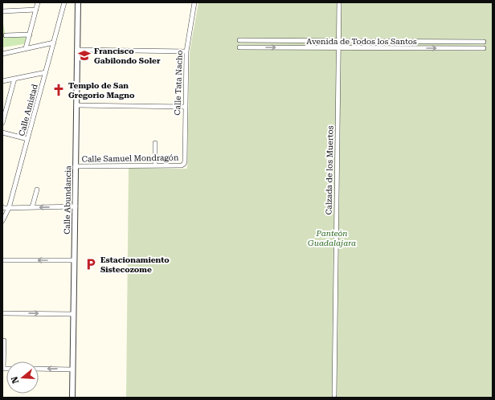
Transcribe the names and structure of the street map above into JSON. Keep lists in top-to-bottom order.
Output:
{
  "streets": {
    "street": [
      "Avenida de Todos los Santos",
      "Calle Tata Nacho",
      "Calle Amistad",
      "Calle Samuel Mondragón",
      "Calzada de los Muertos",
      "Calle Abundancia"
    ]
  },
  "crossings": [
    ["Avenida de Todos los Santos", "Calzada de los Muertos"],
    ["Calle Tata Nacho", "Calle Samuel Mondragón"],
    ["Calle Samuel Mondragón", "Calle Abundancia"]
  ],
  "parks": ["Panteón Guadalajara"],
  "places": {
    "school or university": ["Francisco Gabilondo Soler"],
    "church": ["Templo de San Gregorio Magno"],
    "parking": ["Estacionamiento Sistecozome"]
  },
  "north": "left"
}
